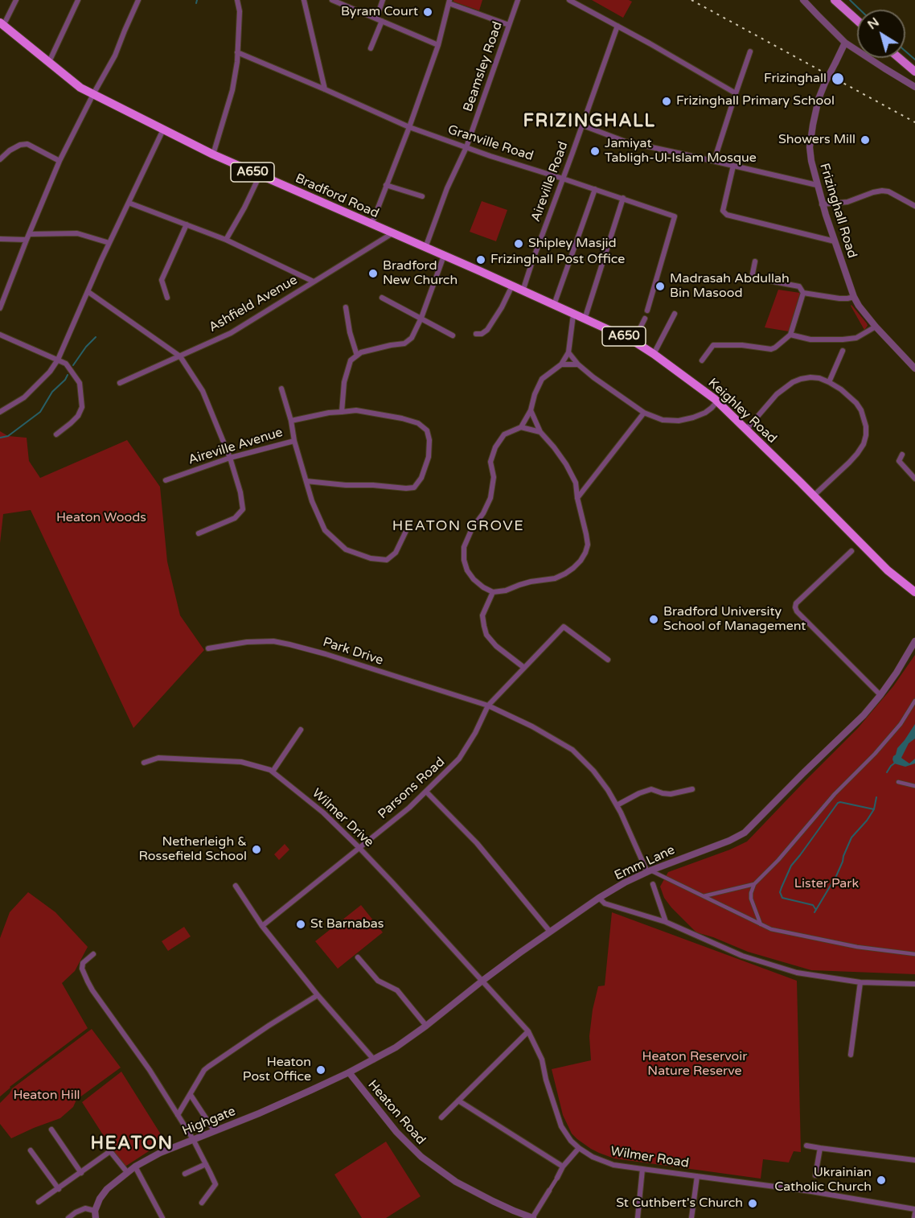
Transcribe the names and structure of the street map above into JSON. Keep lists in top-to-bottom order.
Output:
{
  "streets": {
    "highway": ["A650", "Bradford Road", "Keighley Road"],
    "street": [
      "Beamsley Road",
      "Granville Road",
      "Aireville Road",
      "Frizinghall Road",
      "Ashfield Avenue",
      "Aireville Avenue",
      "Park Drive",
      "Parsons Road",
      "Wilmer Drive",
      "Emm Lane",
      "Heaton Road",
      "Highgate",
      "Wilmer Road"
    ]
  },
  "crossings": [
    ["Beamsley Road", "Granville Road"],
    ["Beamsley Road", "Bradford Road"],
    ["Granville Road", "Aireville Road"],
    ["Aireville Road", "Bradford Road"],
    ["Aireville Road", "Keighley Road"],
    ["Bradford Road", "Ashfield Avenue"],
    ["Bradford Road", "Keighley Road"],
    ["Park Drive", "Parsons Road"],
    ["Park Drive", "Emm Lane"],
    ["Parsons Road", "Wilmer Drive"],
    ["Wilmer Drive", "Emm Lane"],
    ["Wilmer Drive", "Wilmer Road"],
    ["Emm Lane", "Heaton Road"],
    ["Emm Lane", "Highgate"],
    ["Emm Lane", "Wilmer Road"],
    ["Heaton Road", "Highgate"]
  ],
  "districts": ["FRIZINGHALL", "HEATON GROVE", "HEATON"],
  "parks": [
    "Heaton Woods",
    "Lister Park",
    "Heaton Reservoir Nature Reserve",
    "Heaton Hill"
  ],
  "places": [
    "Byram Court",
    "Frizinghall",
    "Frizinghall Primary School",
    "Showers Mill",
    "Jamiyat Tabligh-Ul-Islam Mosque",
    "Shipley Masjid",
    "Frizinghall Post Office",
    "Bradford New Church",
    "Madrasah Abdullah Bin Masood",
    "Bradford University School of Management",
    "Netherleigh & Rossefield School",
    "St Barnabas",
    "Heaton Post Office",
    "Ukrainian Catholic Church",
    "St Cuthbert's Church"
  ],
  "north": "top left"
}
